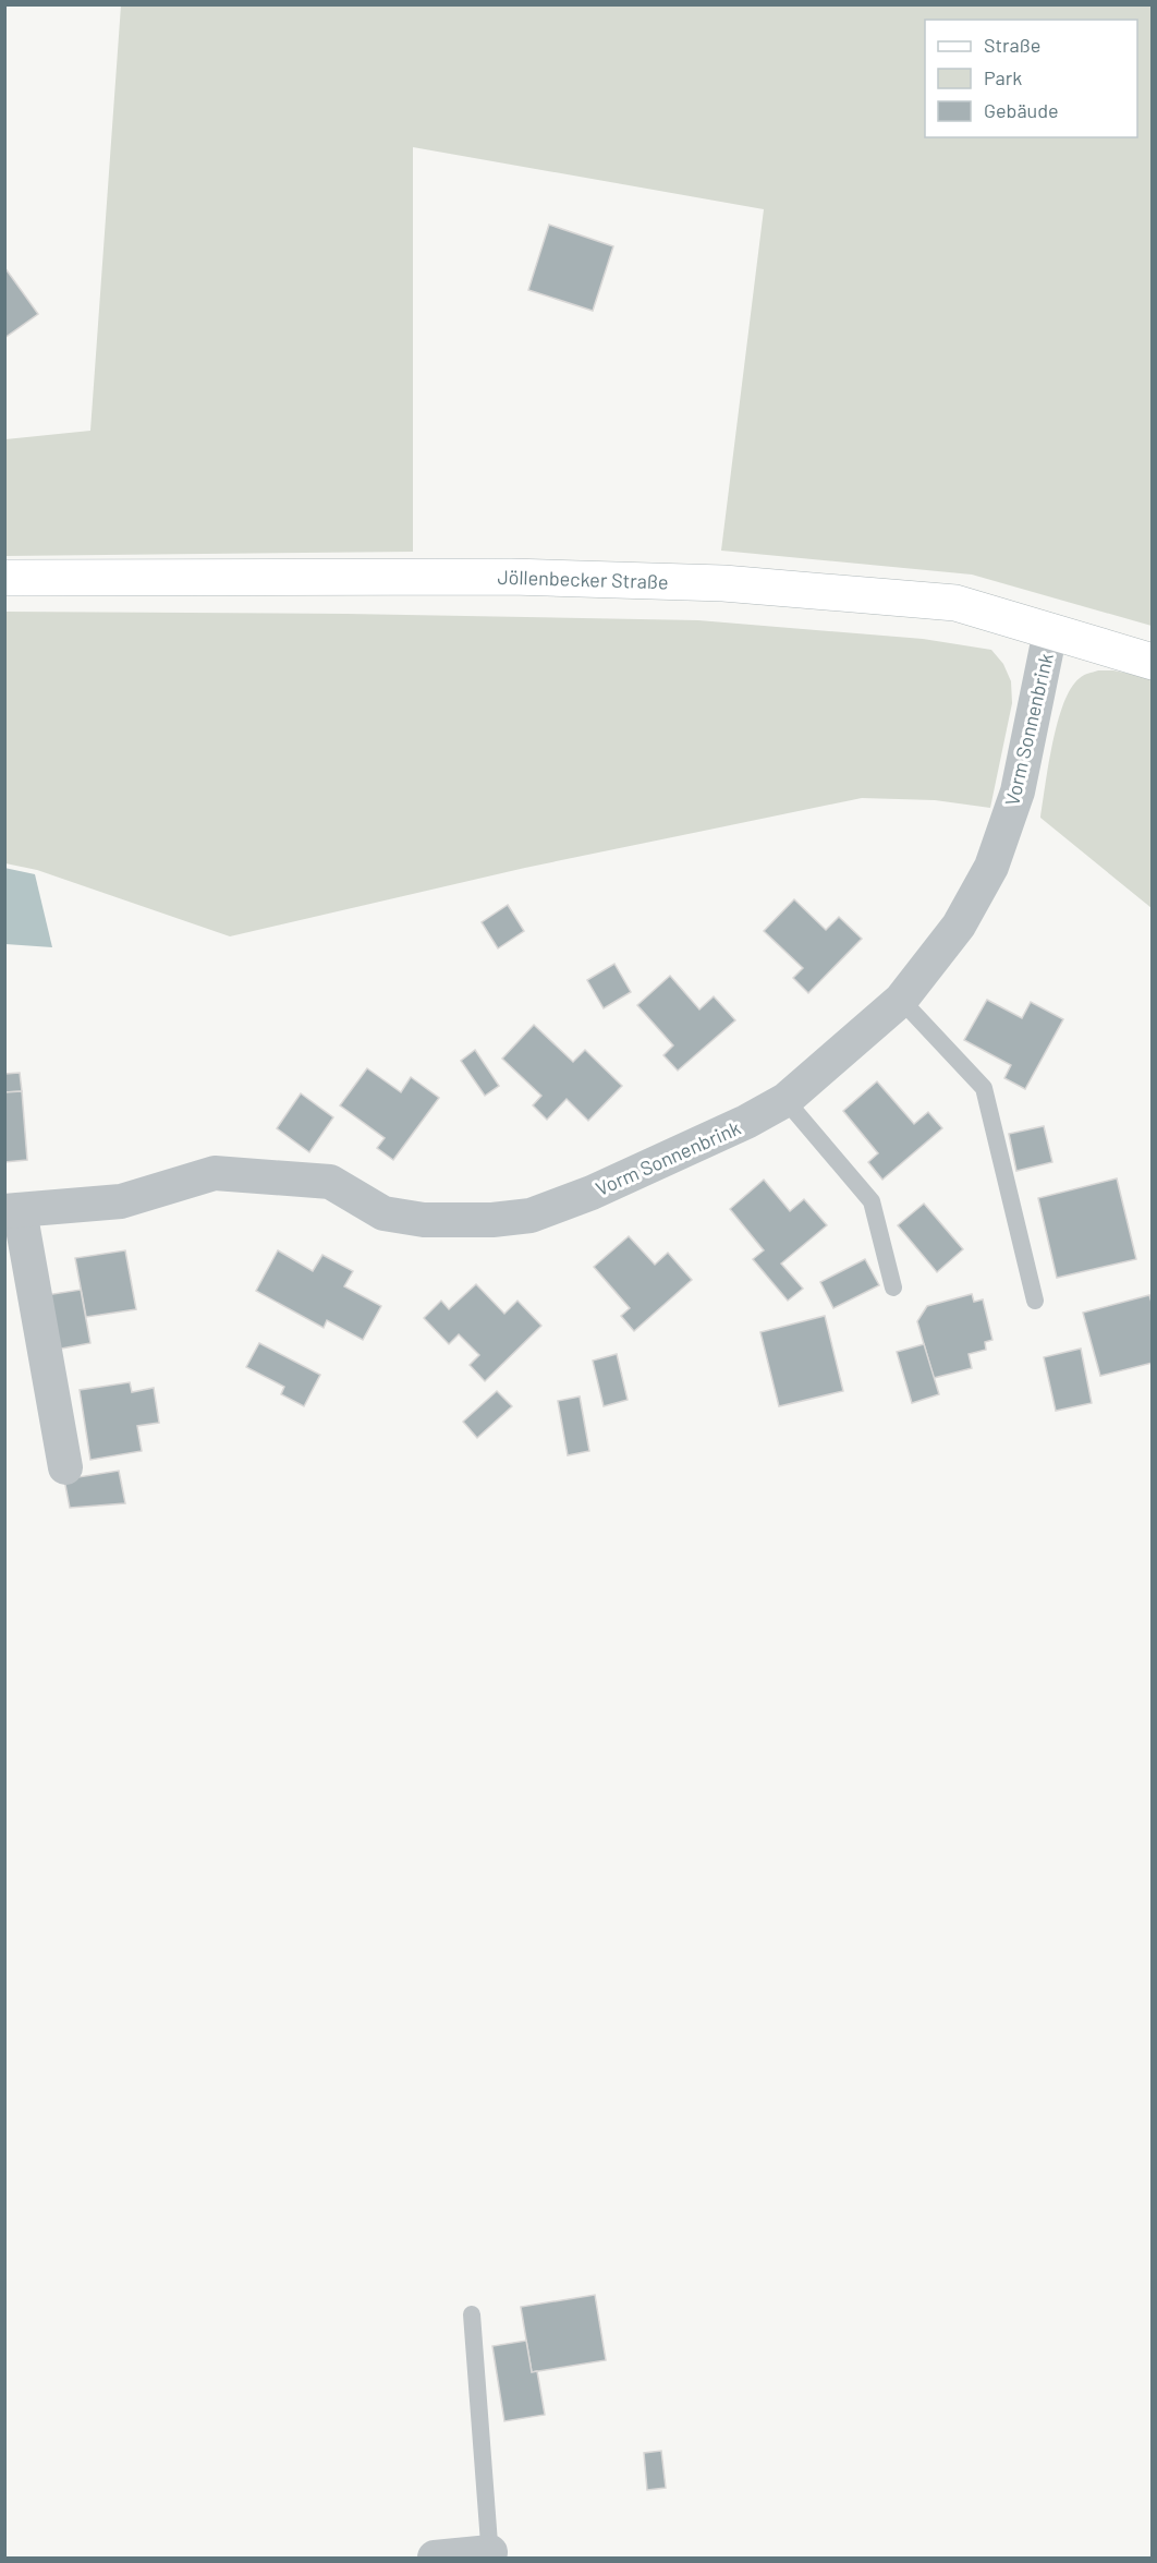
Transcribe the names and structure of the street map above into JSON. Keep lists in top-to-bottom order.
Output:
{
  "streets": {
    "main road": ["Jöllenbecker Straße"],
    "street": ["Vorm Sonnenbrink"]
  },
  "crossings": [
    ["Jöllenbecker Straße", "Vorm Sonnenbrink"]
  ],
  "legend": ["Straße", "Park", "Gebäude"]
}
